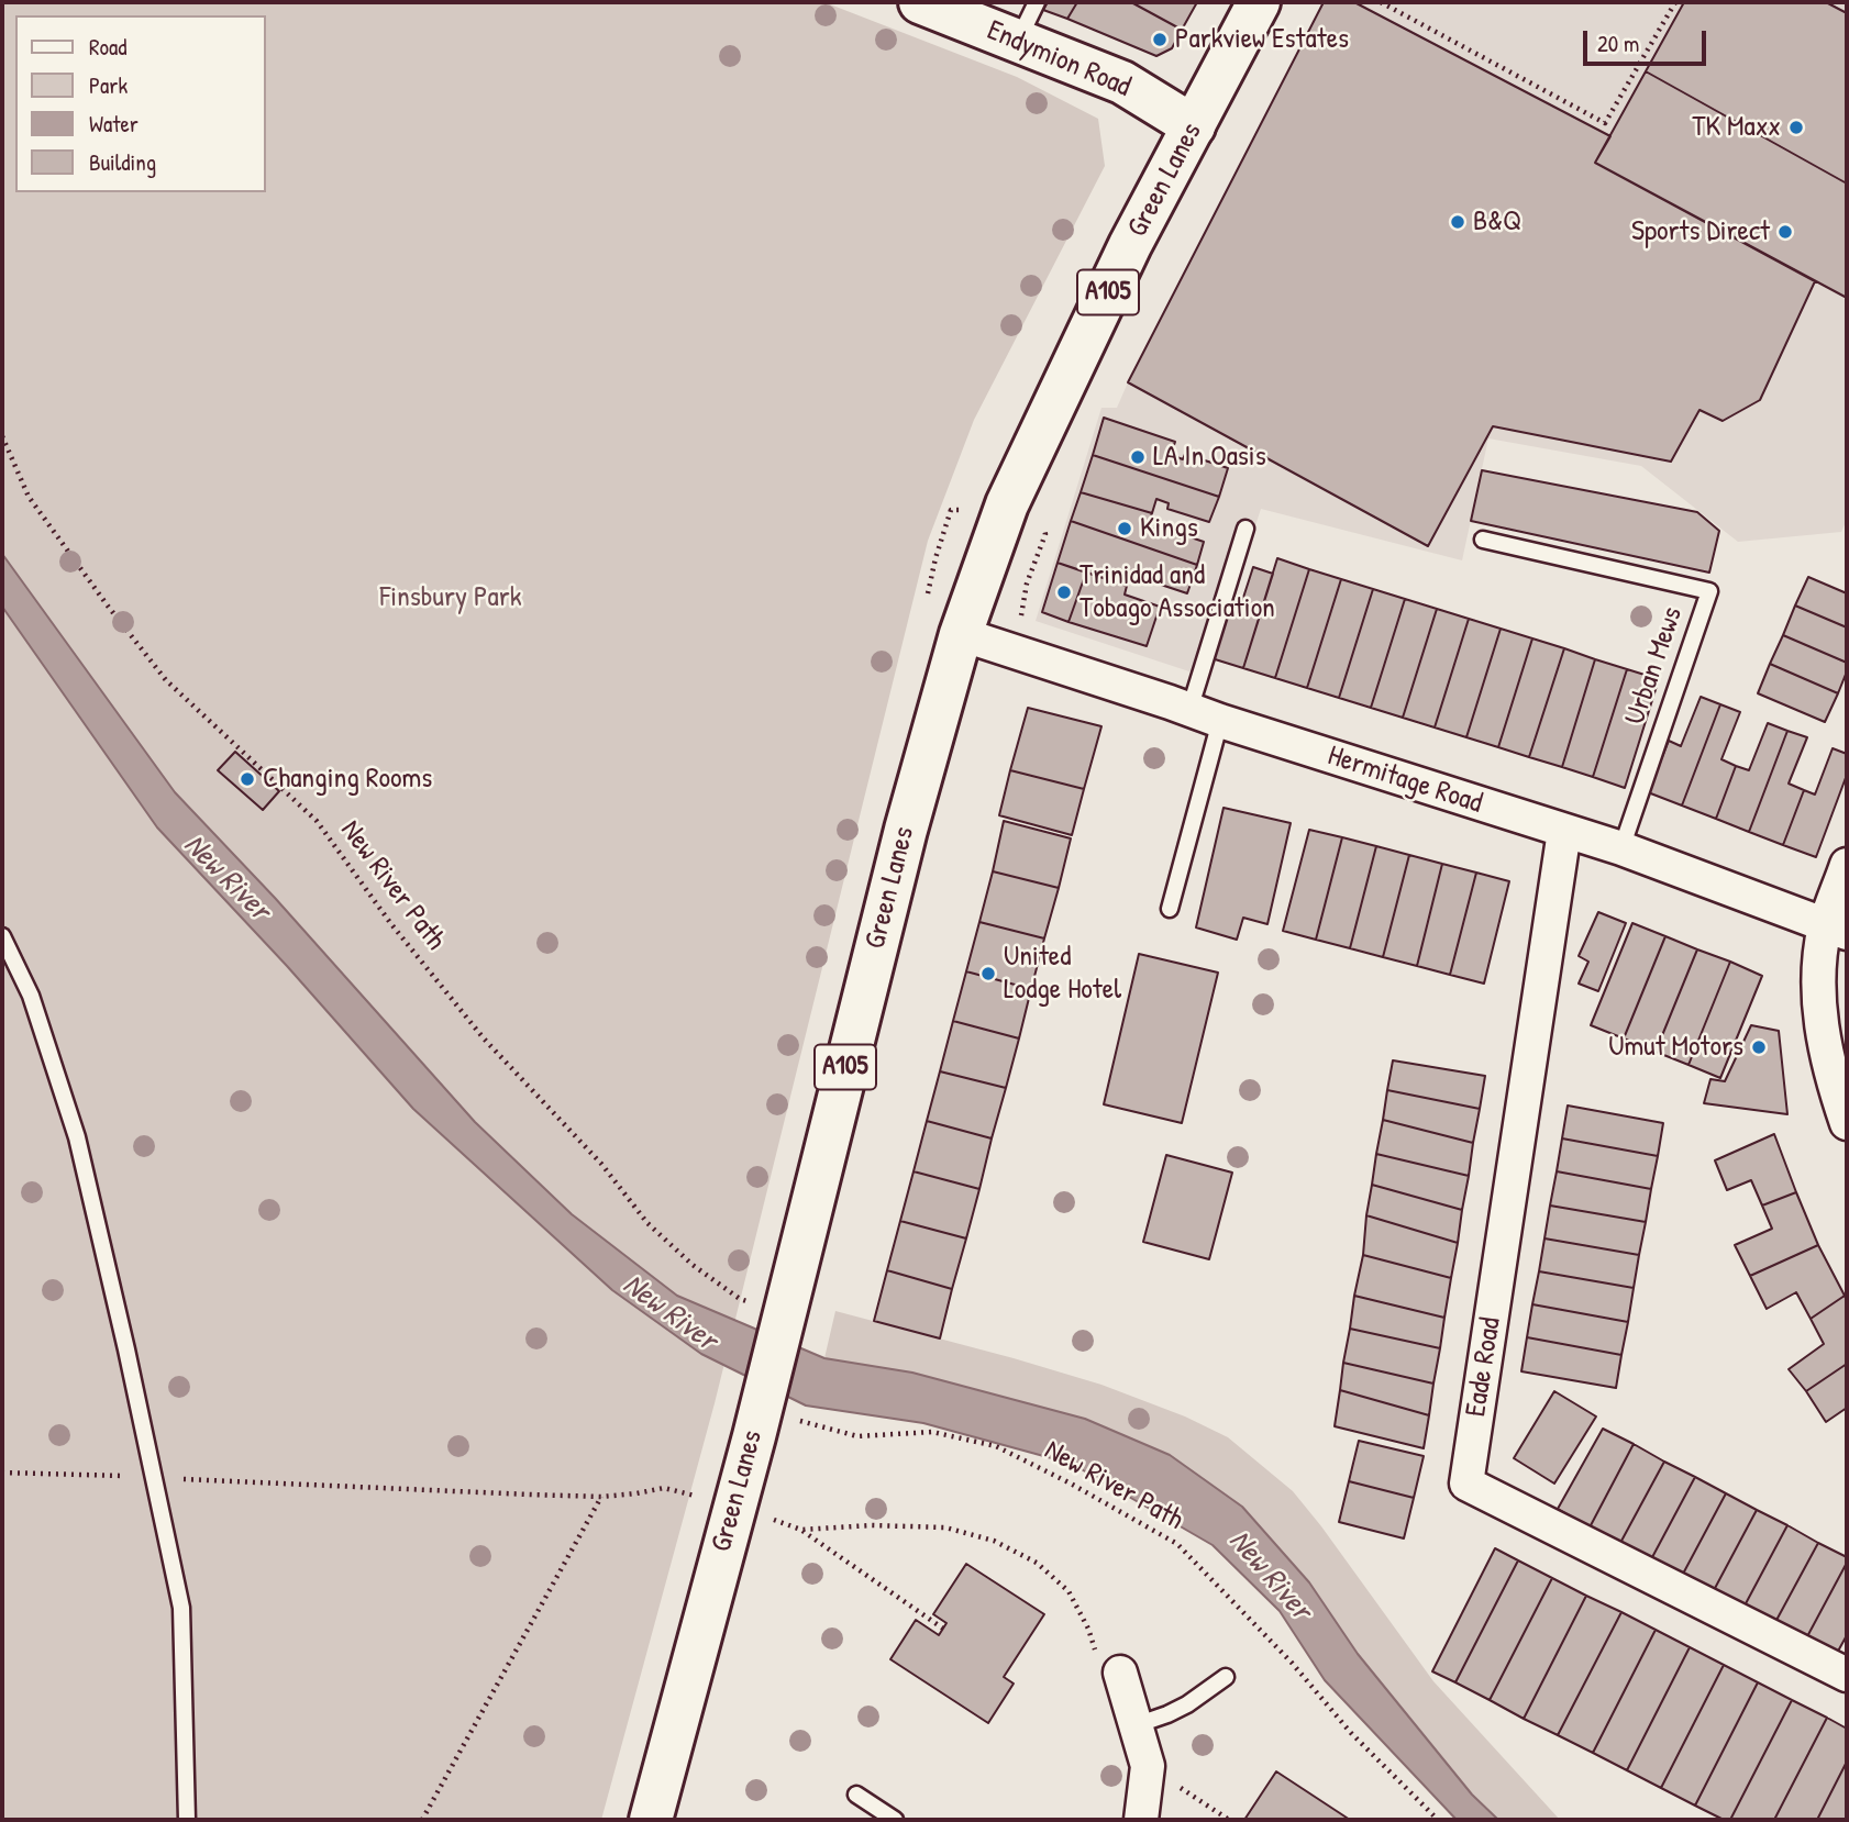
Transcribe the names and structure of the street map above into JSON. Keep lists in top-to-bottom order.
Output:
{
  "streets": {
    "main road": ["Endymion Road", "Green Lanes", "A105"],
    "street": ["Hermitage Road", "Eade Road"],
    "lane": ["Urban Mews"],
    "path": ["New River Path"]
  },
  "crossings": [
    ["Endymion Road", "Green Lanes"],
    ["Green Lanes", "Hermitage Road"],
    ["Urban Mews", "Hermitage Road"],
    ["Hermitage Road", "Eade Road"]
  ],
  "water": ["New River"],
  "parks": ["Finsbury Park"],
  "places": [
    "Parkview Estates",
    "TK Maxx",
    "B&Q",
    "Sports Direct",
    "LA In Oasis",
    "Kings",
    "Trinidad and Tobago Association",
    "Changing Rooms",
    "United Lodge Hotel",
    "Umut Motors"
  ],
  "legend": [
    "Road",
    "Park",
    "Water",
    "Building"
  ],
  "scale_bar": "20 m"
}
